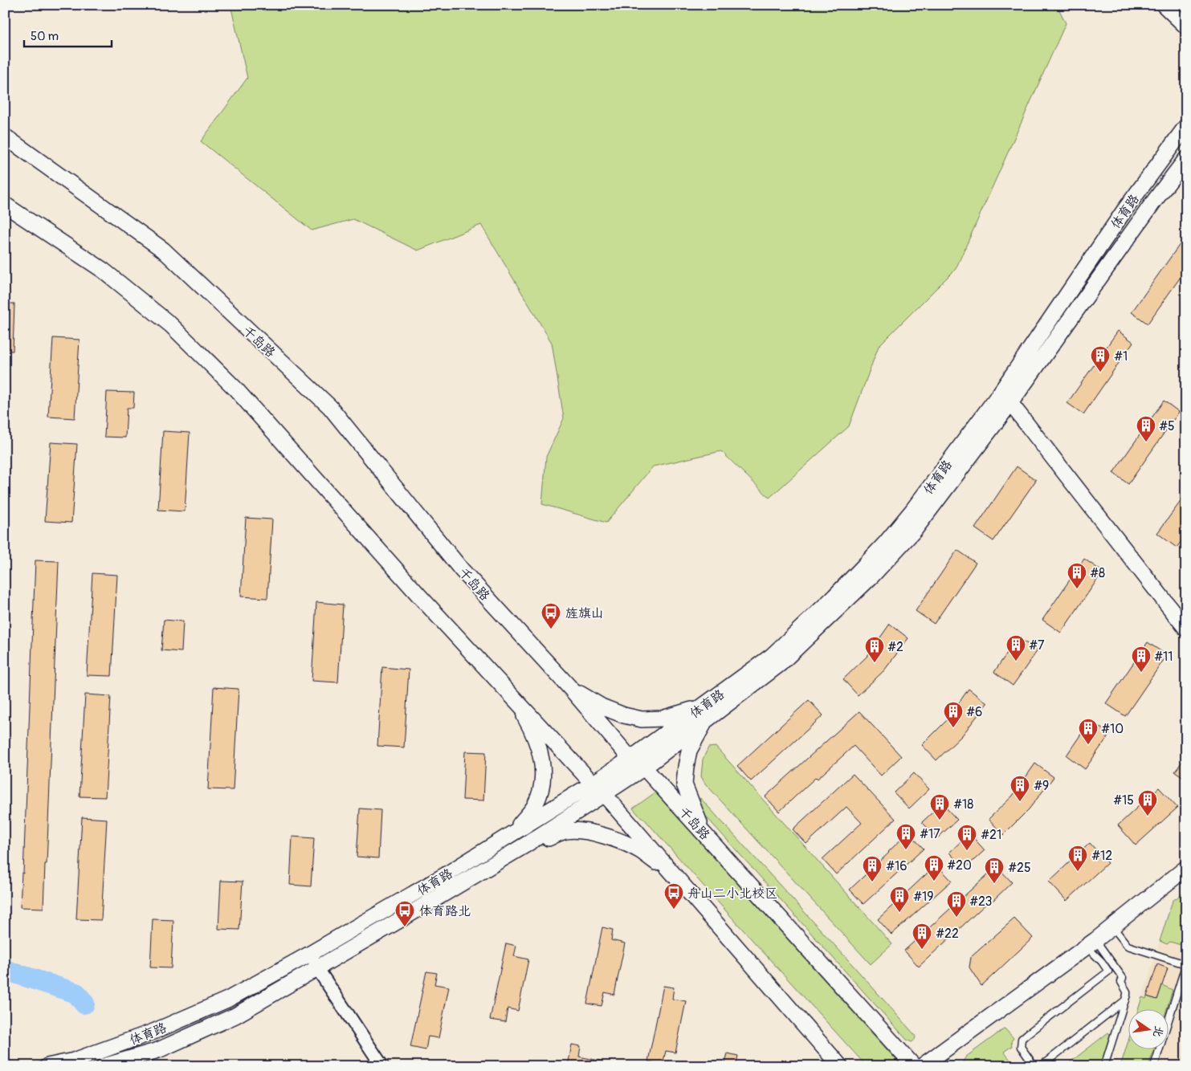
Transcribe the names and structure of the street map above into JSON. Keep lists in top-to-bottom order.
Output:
{
  "streets": {
    "street": ["体育路", "千岛路"]
  },
  "crossings": [
    ["体育路", "千岛路"]
  ],
  "places": {
    "building": [
      "#1",
      "#5",
      "#8",
      "#7",
      "#2",
      "#11",
      "#6",
      "#10",
      "#9",
      "#15",
      "#18",
      "#17",
      "#21",
      "#12",
      "#20",
      "#16",
      "#25",
      "#19",
      "#23",
      "#22"
    ],
    "bus stop": ["旌旗山", "舟山二小北校区", "体育路北"]
  },
  "scale_bar": "50 m",
  "north": "right"
}
